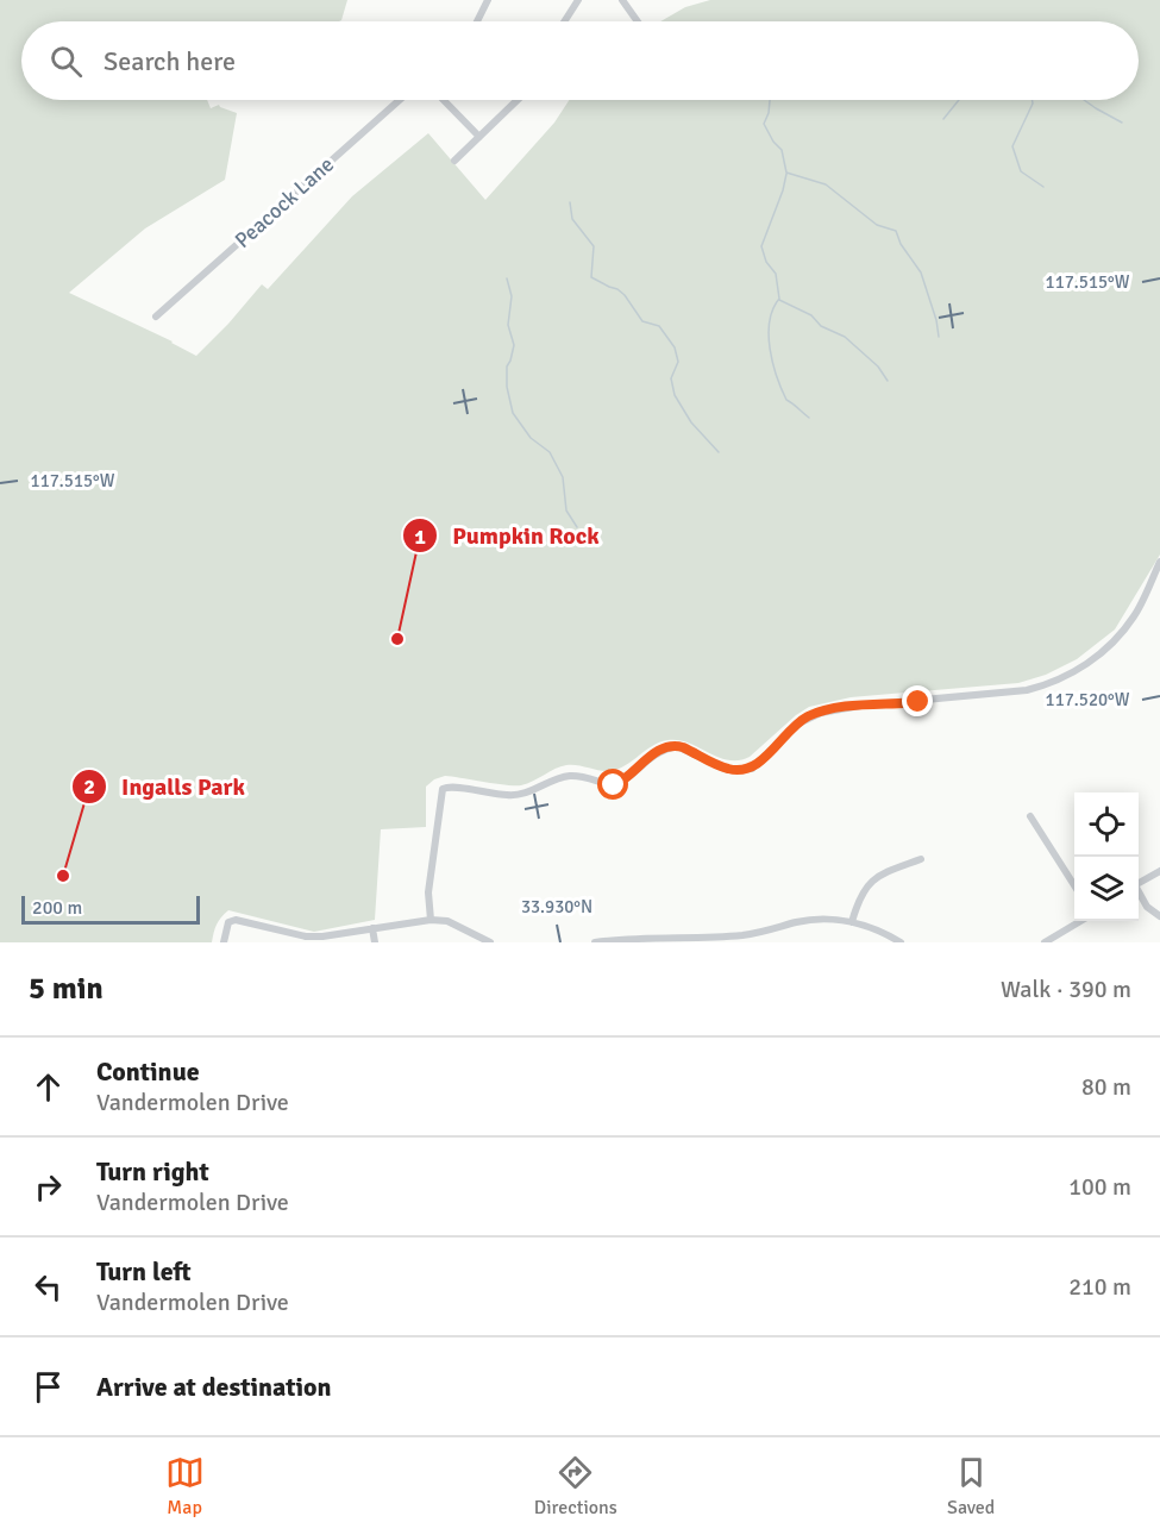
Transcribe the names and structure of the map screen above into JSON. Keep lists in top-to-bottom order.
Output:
{
  "streets": {
    "street": ["Peacock Lane"]
  },
  "places": ["Pumpkin Rock", "Ingalls Park"],
  "scale_bar": "200 m",
  "page": {
    "search": "Search here",
    "scale": "200 m",
    "heading": ["5 min", "Walk · 390 m"],
    "list": [
      ["Continue", "Vandermolen Drive", "80 m"],
      ["Turn right", "Vandermolen Drive", "100 m"],
      ["Turn left", "Vandermolen Drive", "210 m"],
      "Arrive at destination"
    ],
    "nav": ["Map", "Directions", "Saved"]
  },
  "coordinates": ["117.515°W", "117.520°W", "33.930°N"]
}
